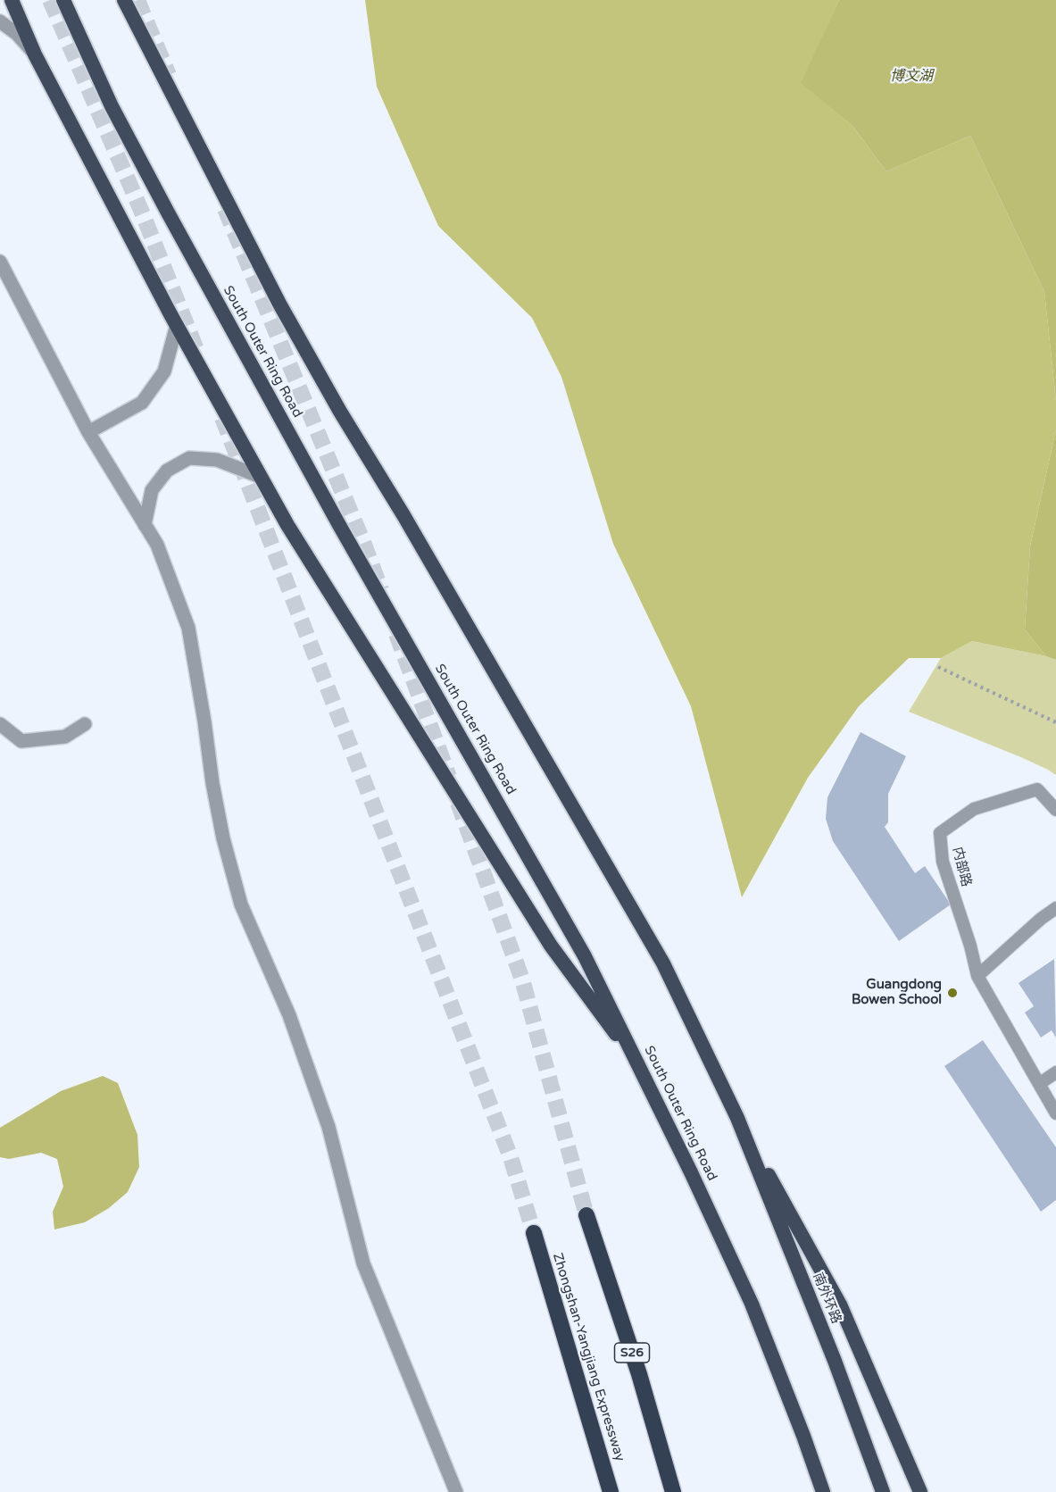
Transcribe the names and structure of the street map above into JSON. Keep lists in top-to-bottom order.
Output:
{
  "streets": {
    "highway": [
      "South Outer Ring Road",
      "南外环路",
      "S26",
      "Zhongshan-Yangjiang Expressway"
    ],
    "lane": ["内部路"]
  },
  "water": ["博文湖"],
  "places": ["Guangdong Bowen School"]
}
